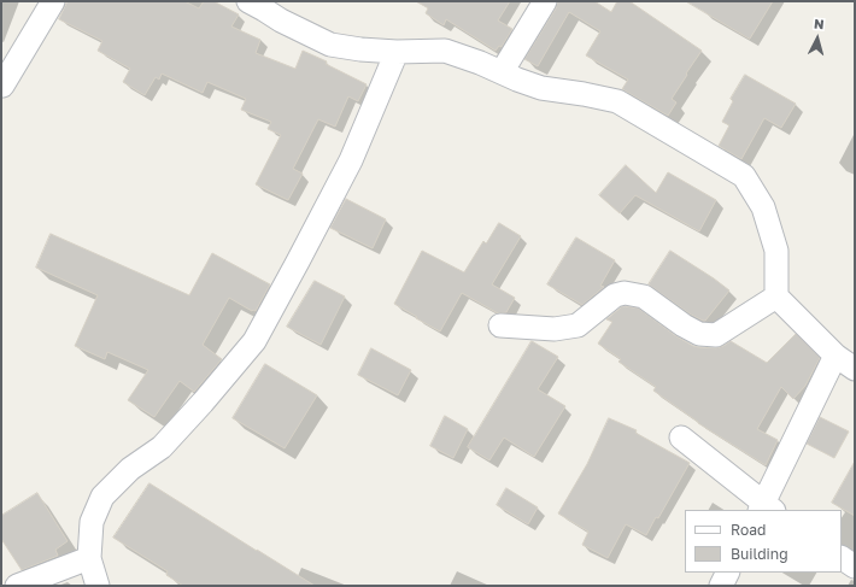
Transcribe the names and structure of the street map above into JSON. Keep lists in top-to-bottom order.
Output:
{
  "legend": ["Road", "Building"],
  "north": "top"
}
